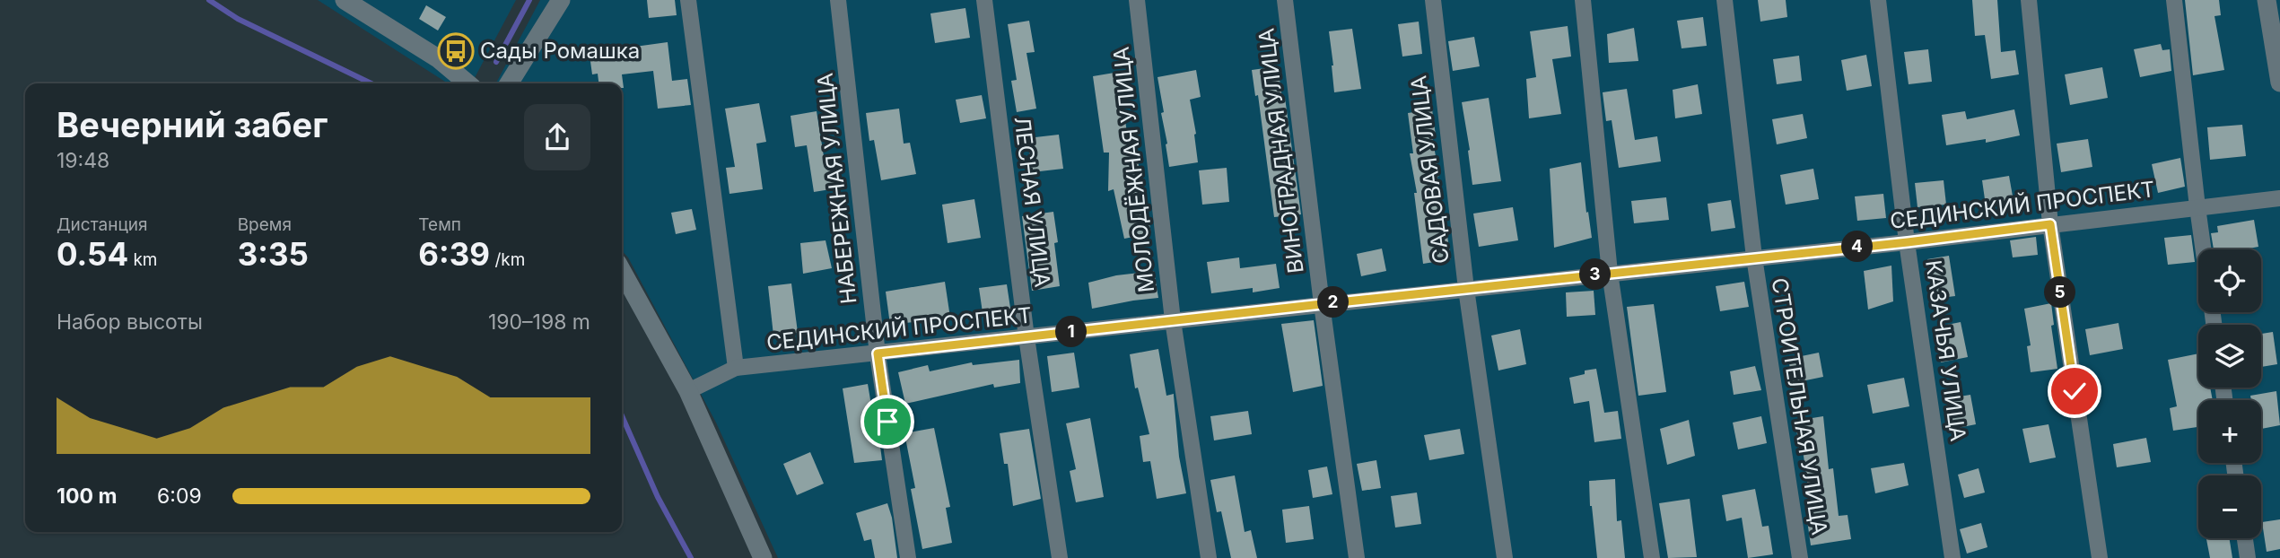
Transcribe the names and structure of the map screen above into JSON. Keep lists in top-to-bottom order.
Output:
{
  "streets": {
    "street": [
      "ВИНОГРАДНАЯ УЛИЦА",
      "МОЛОДЁЖНАЯ УЛИЦА",
      "САДОВАЯ УЛИЦА",
      "НАБЕРЕЖНАЯ УЛИЦА",
      "ЛЕСНАЯ УЛИЦА",
      "СЕДИНСКИЙ ПРОСПЕКТ",
      "КАЗАЧЬЯ УЛИЦА",
      "СТРОИТЕЛЬНАЯ УЛИЦА"
    ]
  },
  "crossings": [
    ["ВИНОГРАДНАЯ УЛИЦА", "СЕДИНСКИЙ ПРОСПЕКТ"],
    ["МОЛОДЁЖНАЯ УЛИЦА", "СЕДИНСКИЙ ПРОСПЕКТ"],
    ["САДОВАЯ УЛИЦА", "СЕДИНСКИЙ ПРОСПЕКТ"],
    ["НАБЕРЕЖНАЯ УЛИЦА", "СЕДИНСКИЙ ПРОСПЕКТ"],
    ["ЛЕСНАЯ УЛИЦА", "СЕДИНСКИЙ ПРОСПЕКТ"],
    ["СЕДИНСКИЙ ПРОСПЕКТ", "КАЗАЧЬЯ УЛИЦА"],
    ["СЕДИНСКИЙ ПРОСПЕКТ", "СТРОИТЕЛЬНАЯ УЛИЦА"]
  ],
  "places": {
    "bus stop": ["Сады Ромашка"]
  },
  "page": {
    "heading": ["Вечерний забег", "19:48"],
    "stats": [
      ["Дистанция", "0.54 km"],
      ["Время", "3:35"],
      ["Темп", "6:39 /km"]
    ],
    "pins": [
      "4",
      "3",
      "5",
      "2",
      "1"
    ],
    "map_buttons": ["+", "−"],
    "chart": ["Набор высоты", "190–198 m"],
    "list": [
      {
        "name": "100 m",
        "note": "6:09"
      }
    ]
  }
}
